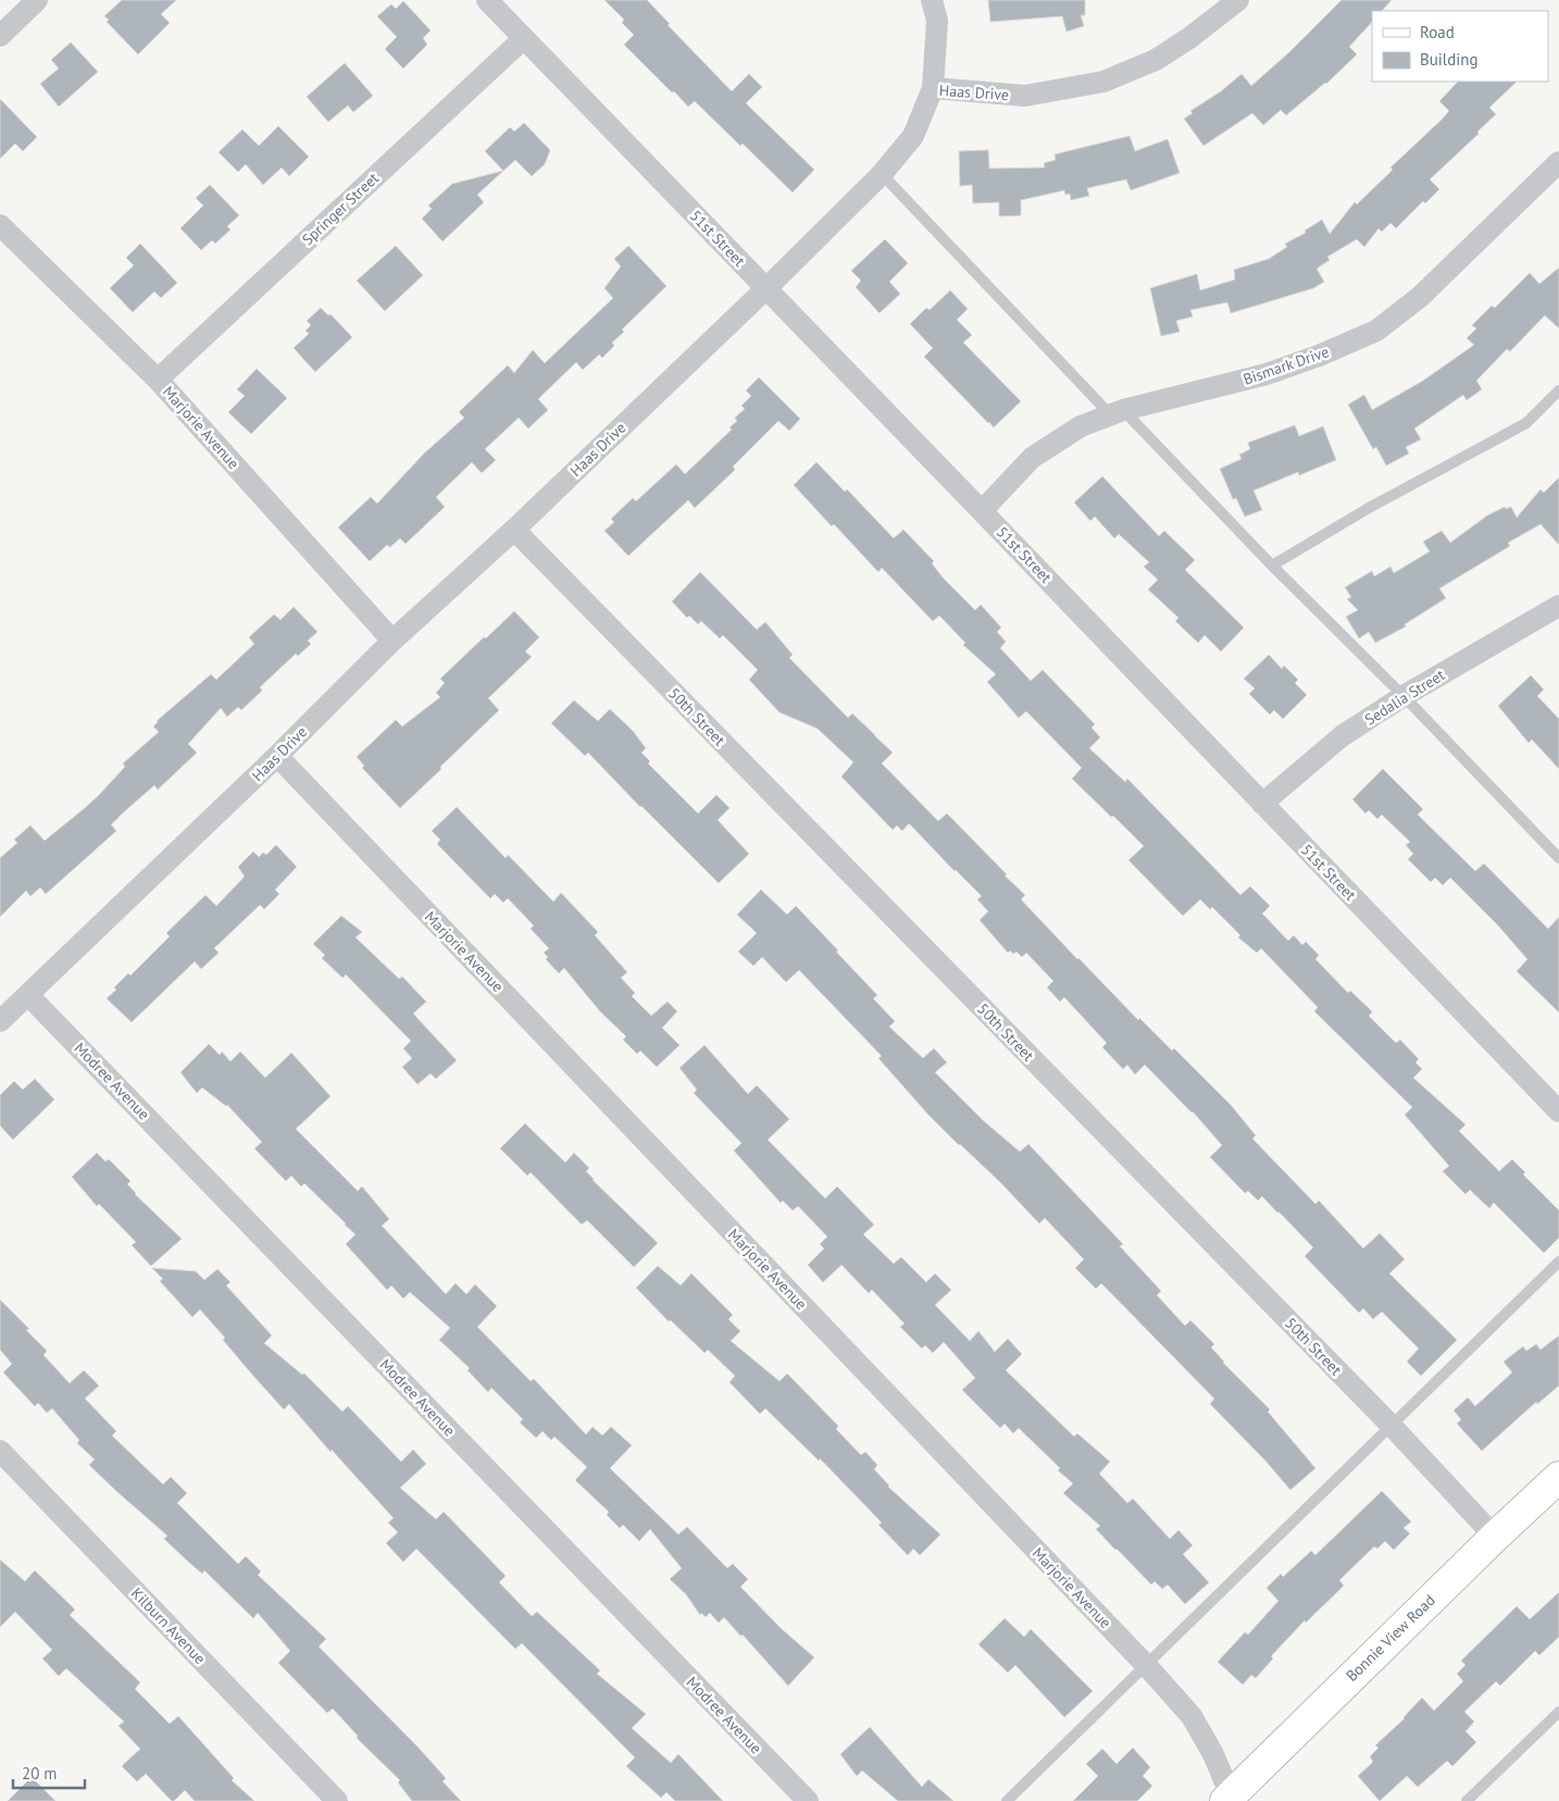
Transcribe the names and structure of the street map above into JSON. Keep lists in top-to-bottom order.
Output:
{
  "streets": {
    "street": [
      "Haas Drive",
      "Springer Street",
      "51st Street",
      "Bismark Drive",
      "Marjorie Avenue",
      "Sedalia Street",
      "50th Street",
      "Modree Avenue",
      "Kilburn Avenue",
      "Bonnie View Road"
    ]
  },
  "crossings": [
    ["Haas Drive", "51st Street"],
    ["Haas Drive", "Marjorie Avenue"],
    ["Haas Drive", "50th Street"],
    ["Haas Drive", "Modree Avenue"],
    ["Springer Street", "51st Street"],
    ["Springer Street", "Marjorie Avenue"],
    ["51st Street", "Bismark Drive"],
    ["51st Street", "Sedalia Street"],
    ["Marjorie Avenue", "Bonnie View Road"],
    ["50th Street", "Bonnie View Road"]
  ],
  "legend": ["Road", "Building"],
  "scale_bar": "20 m"
}
